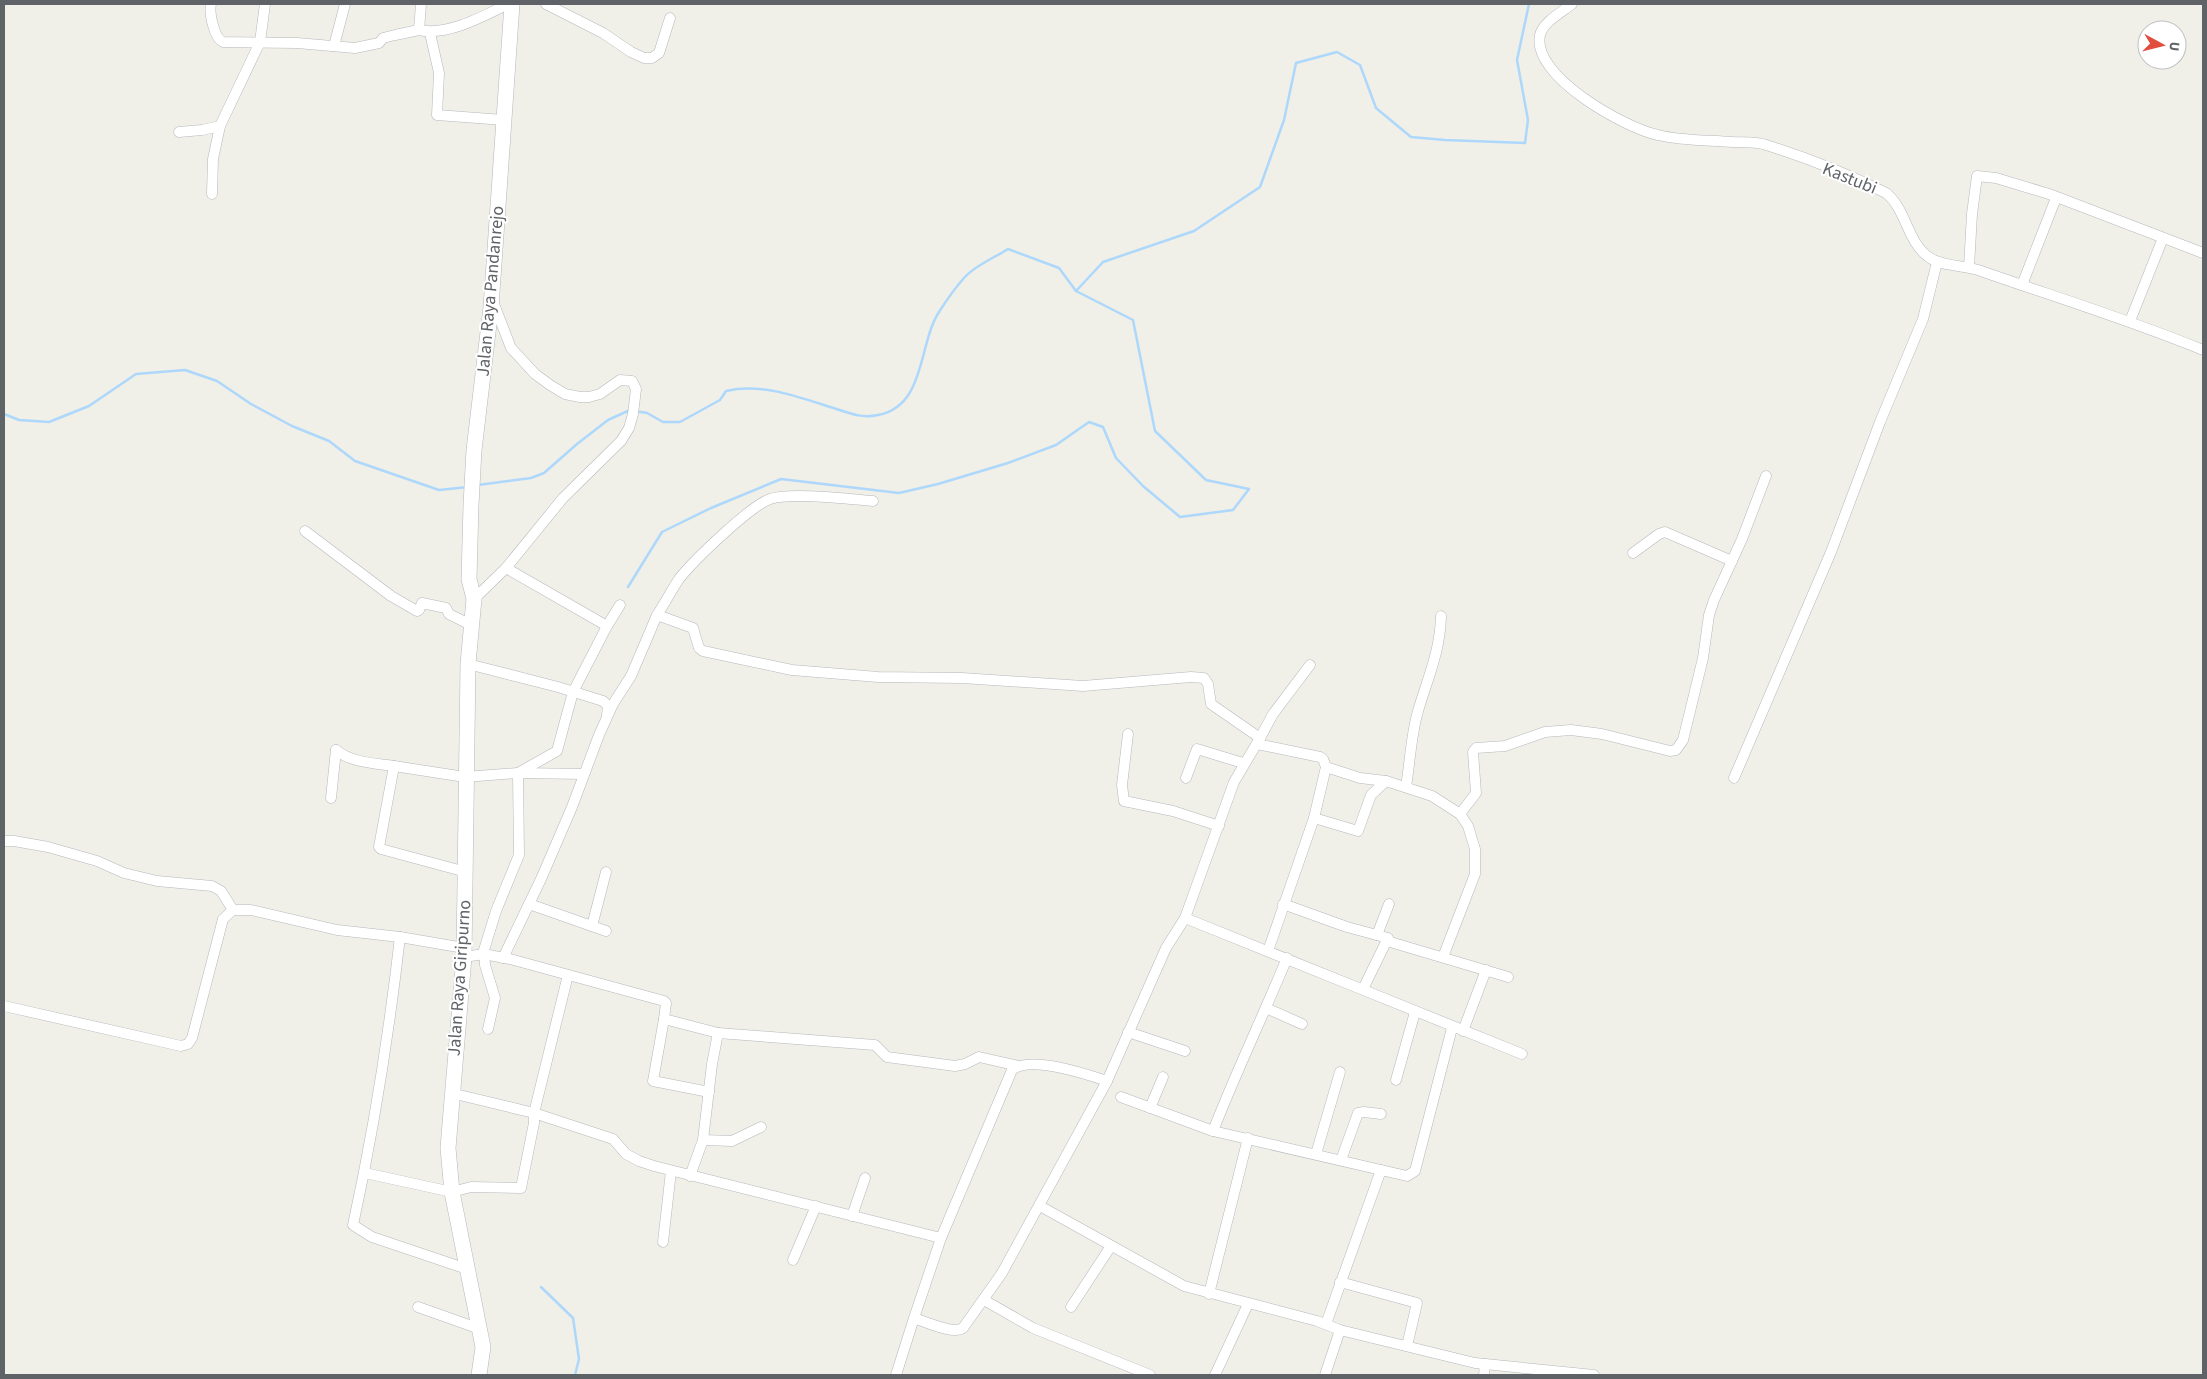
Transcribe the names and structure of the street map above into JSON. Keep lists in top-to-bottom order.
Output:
{
  "streets": {
    "main road": ["Jalan Raya Pandanrejo", "Jalan Raya Giripurno"],
    "street": ["Kastubi"]
  },
  "crossings": [
    ["Jalan Raya Pandanrejo", "Jalan Raya Giripurno"]
  ],
  "north": "right"
}
